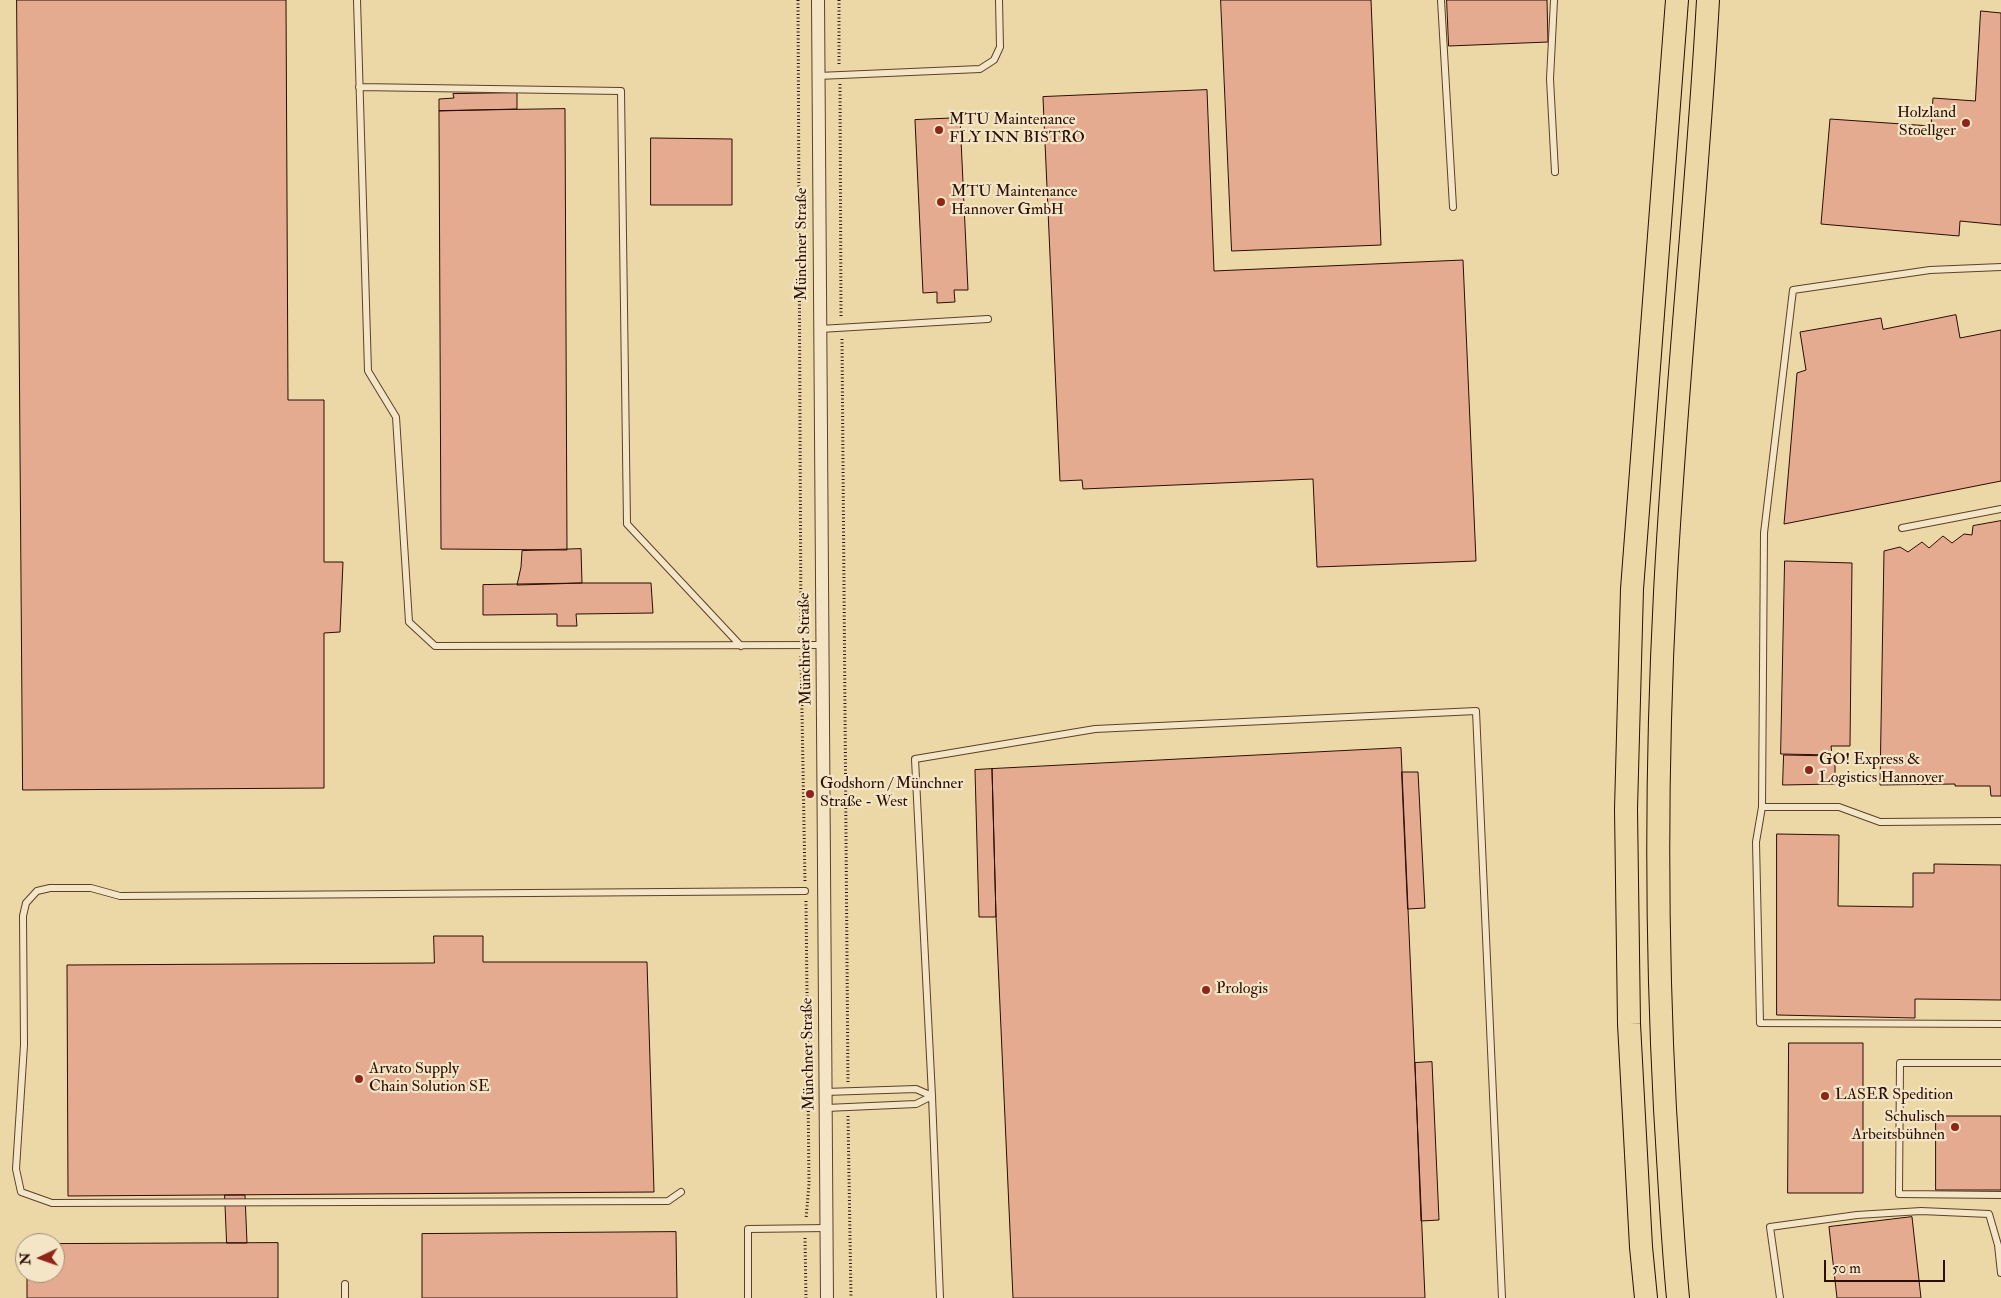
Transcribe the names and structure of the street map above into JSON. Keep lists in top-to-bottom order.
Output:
{
  "streets": {
    "street": ["Münchner Straße"]
  },
  "places": [
    "Holzland Stoellger",
    "MTU Maintenance FLY INN BISTRO",
    "MTU Maintenance Hannover GmbH",
    "GO! Express & Logistics Hannover",
    "Godshorn / Münchner Straße - West",
    "Prologis",
    "Arvato Supply Chain Solution SE",
    "LASER Spedition",
    "Schulisch Arbeitsbühnen"
  ],
  "scale_bar": "50 m",
  "north": "left"
}
